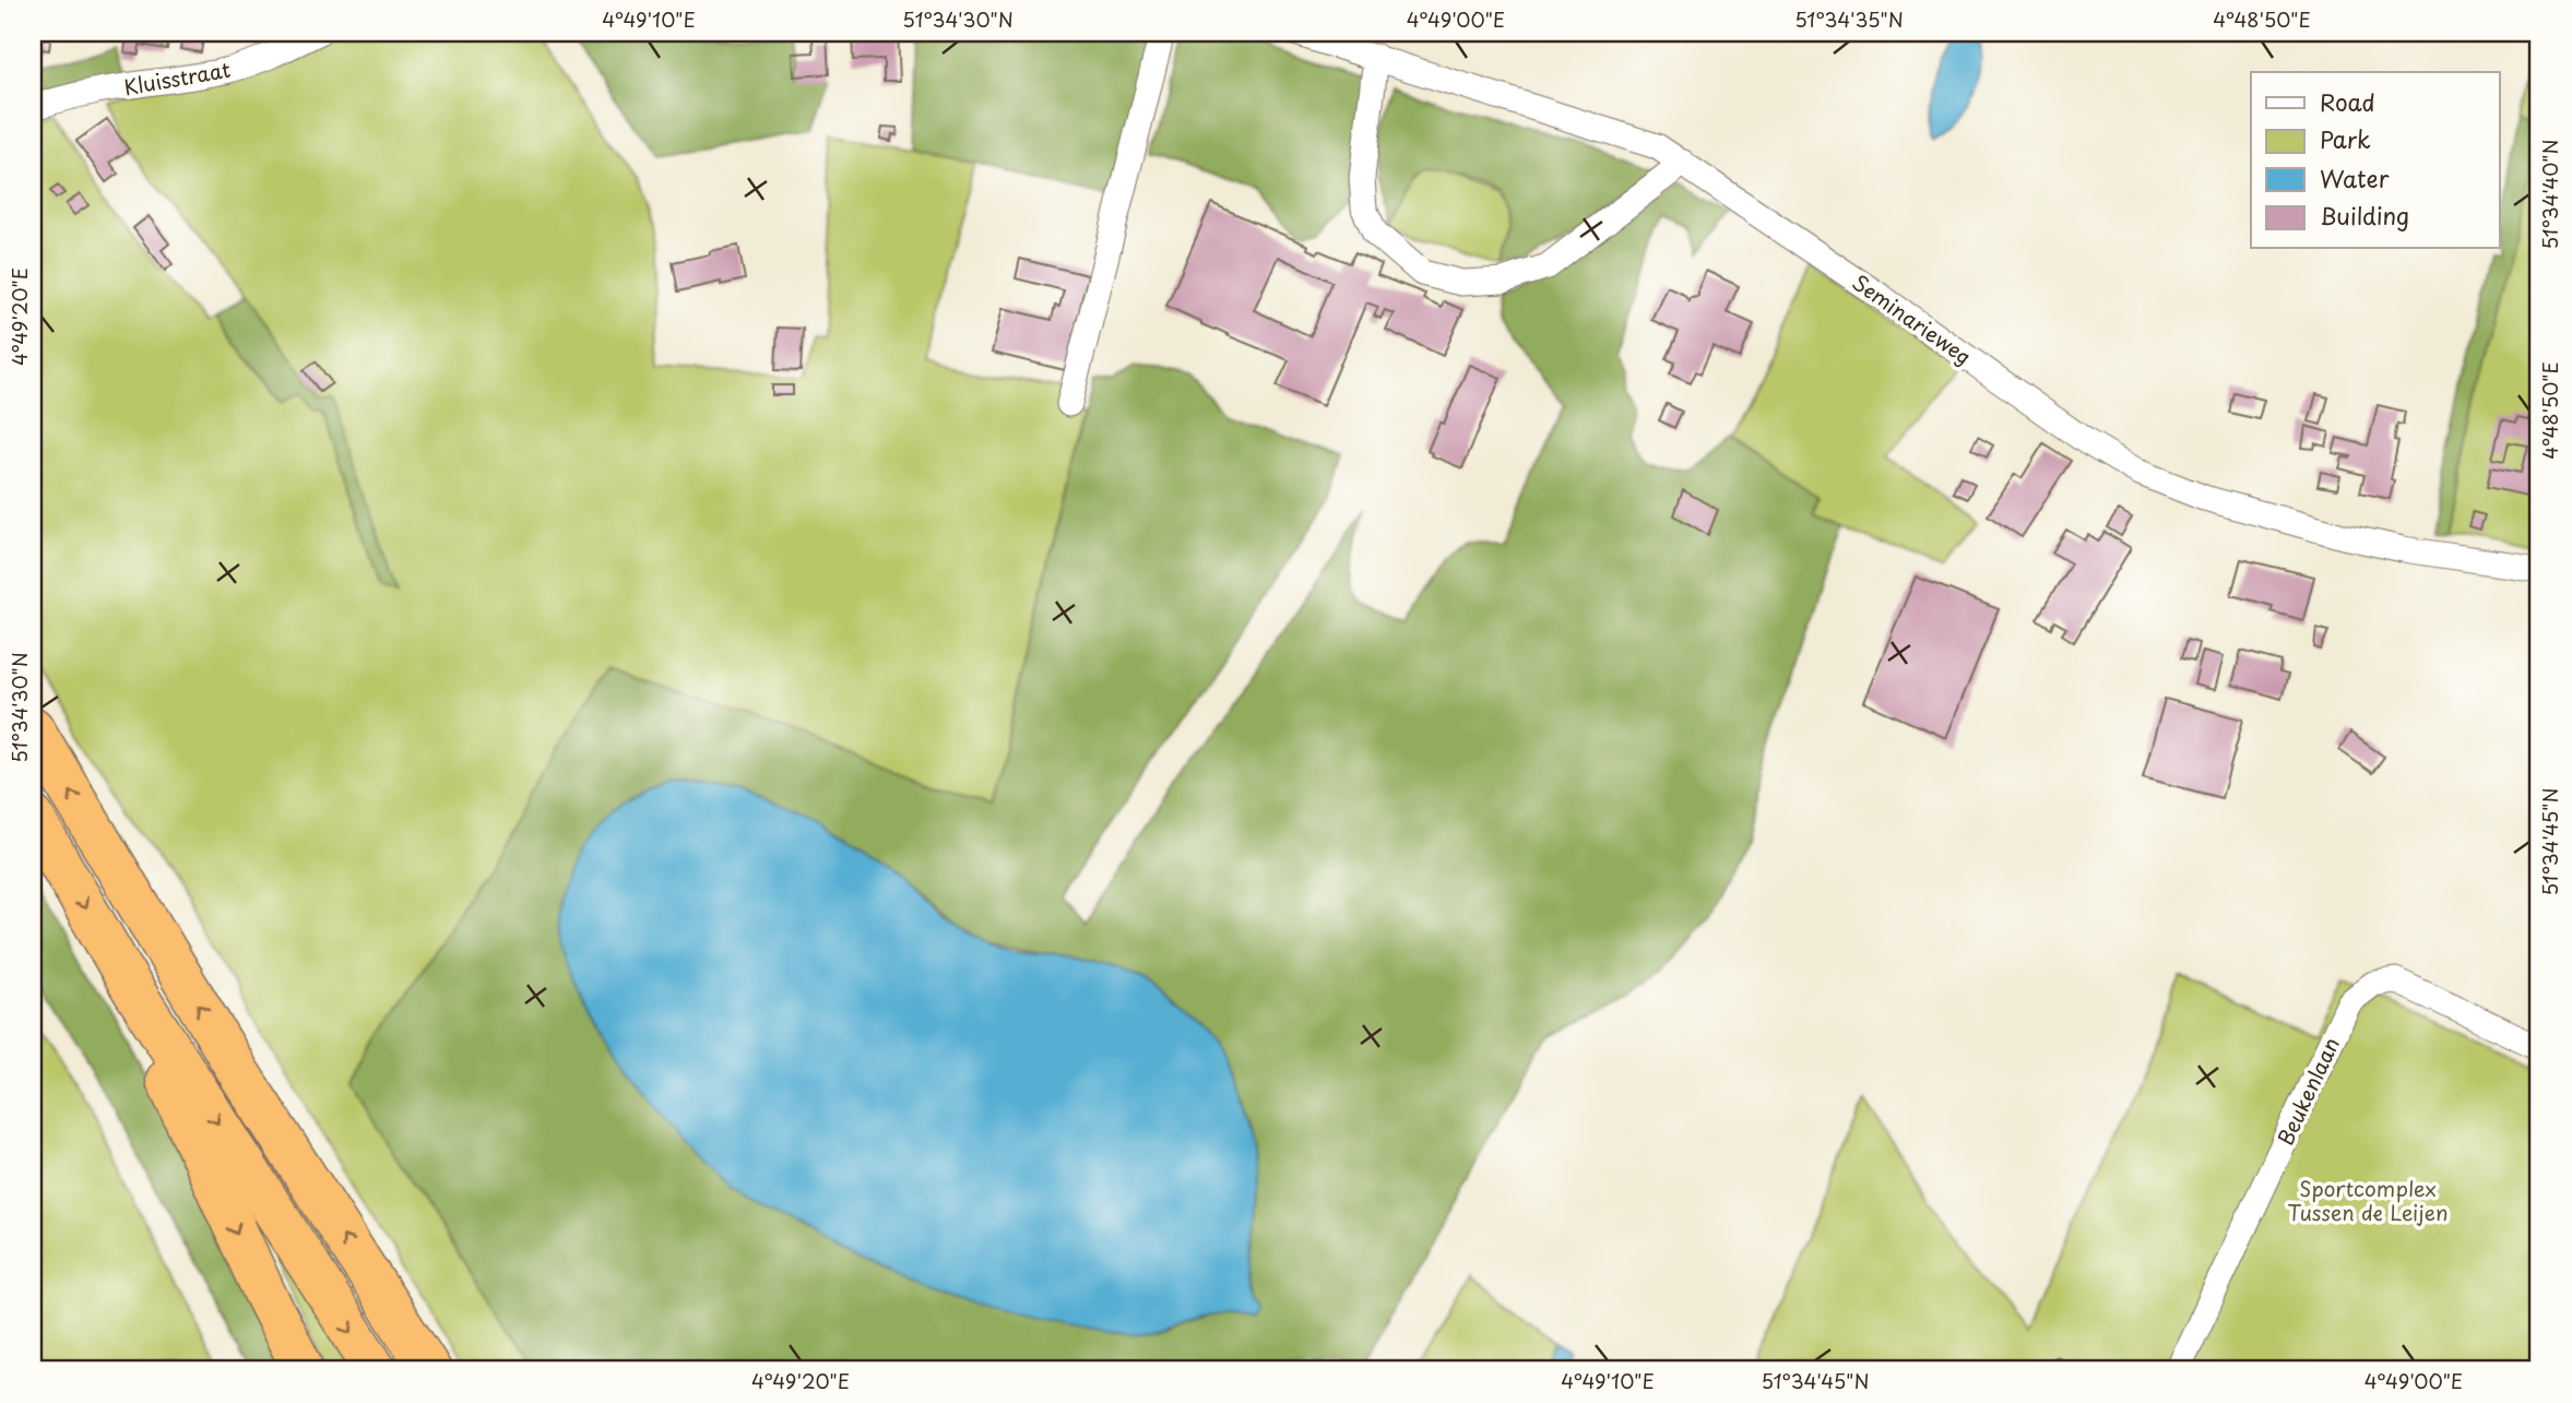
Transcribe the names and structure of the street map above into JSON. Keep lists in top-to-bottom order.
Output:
{
  "streets": {
    "street": ["Kluisstraat", "Seminarieweg", "Beukenlaan"]
  },
  "parks": ["Sportcomplex Tussen de Leijen"],
  "legend": [
    "Road",
    "Park",
    "Water",
    "Building"
  ],
  "coordinates": [
    "4°49'10\"E",
    "51°34'30\"N",
    "4°49'00\"E",
    "51°34'35\"N",
    "4°48'50\"E",
    "51°34'40\"N",
    "4°49'20\"E",
    "51°34'45\"N"
  ]
}
